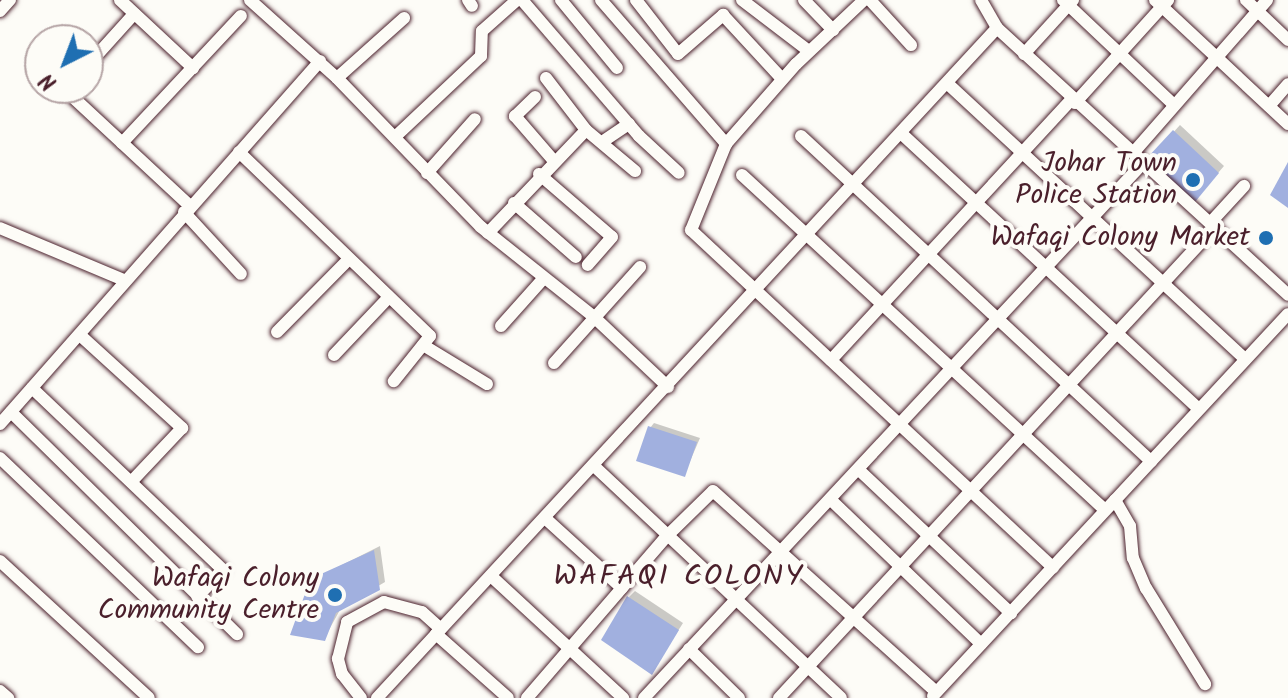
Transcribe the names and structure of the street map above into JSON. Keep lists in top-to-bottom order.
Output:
{
  "districts": ["WAFAQI COLONY"],
  "places": ["Johar Town Police Station", "Wafaqi Colony Market", "Wafaqi Colony Community Centre"],
  "north": "bottom left"
}
